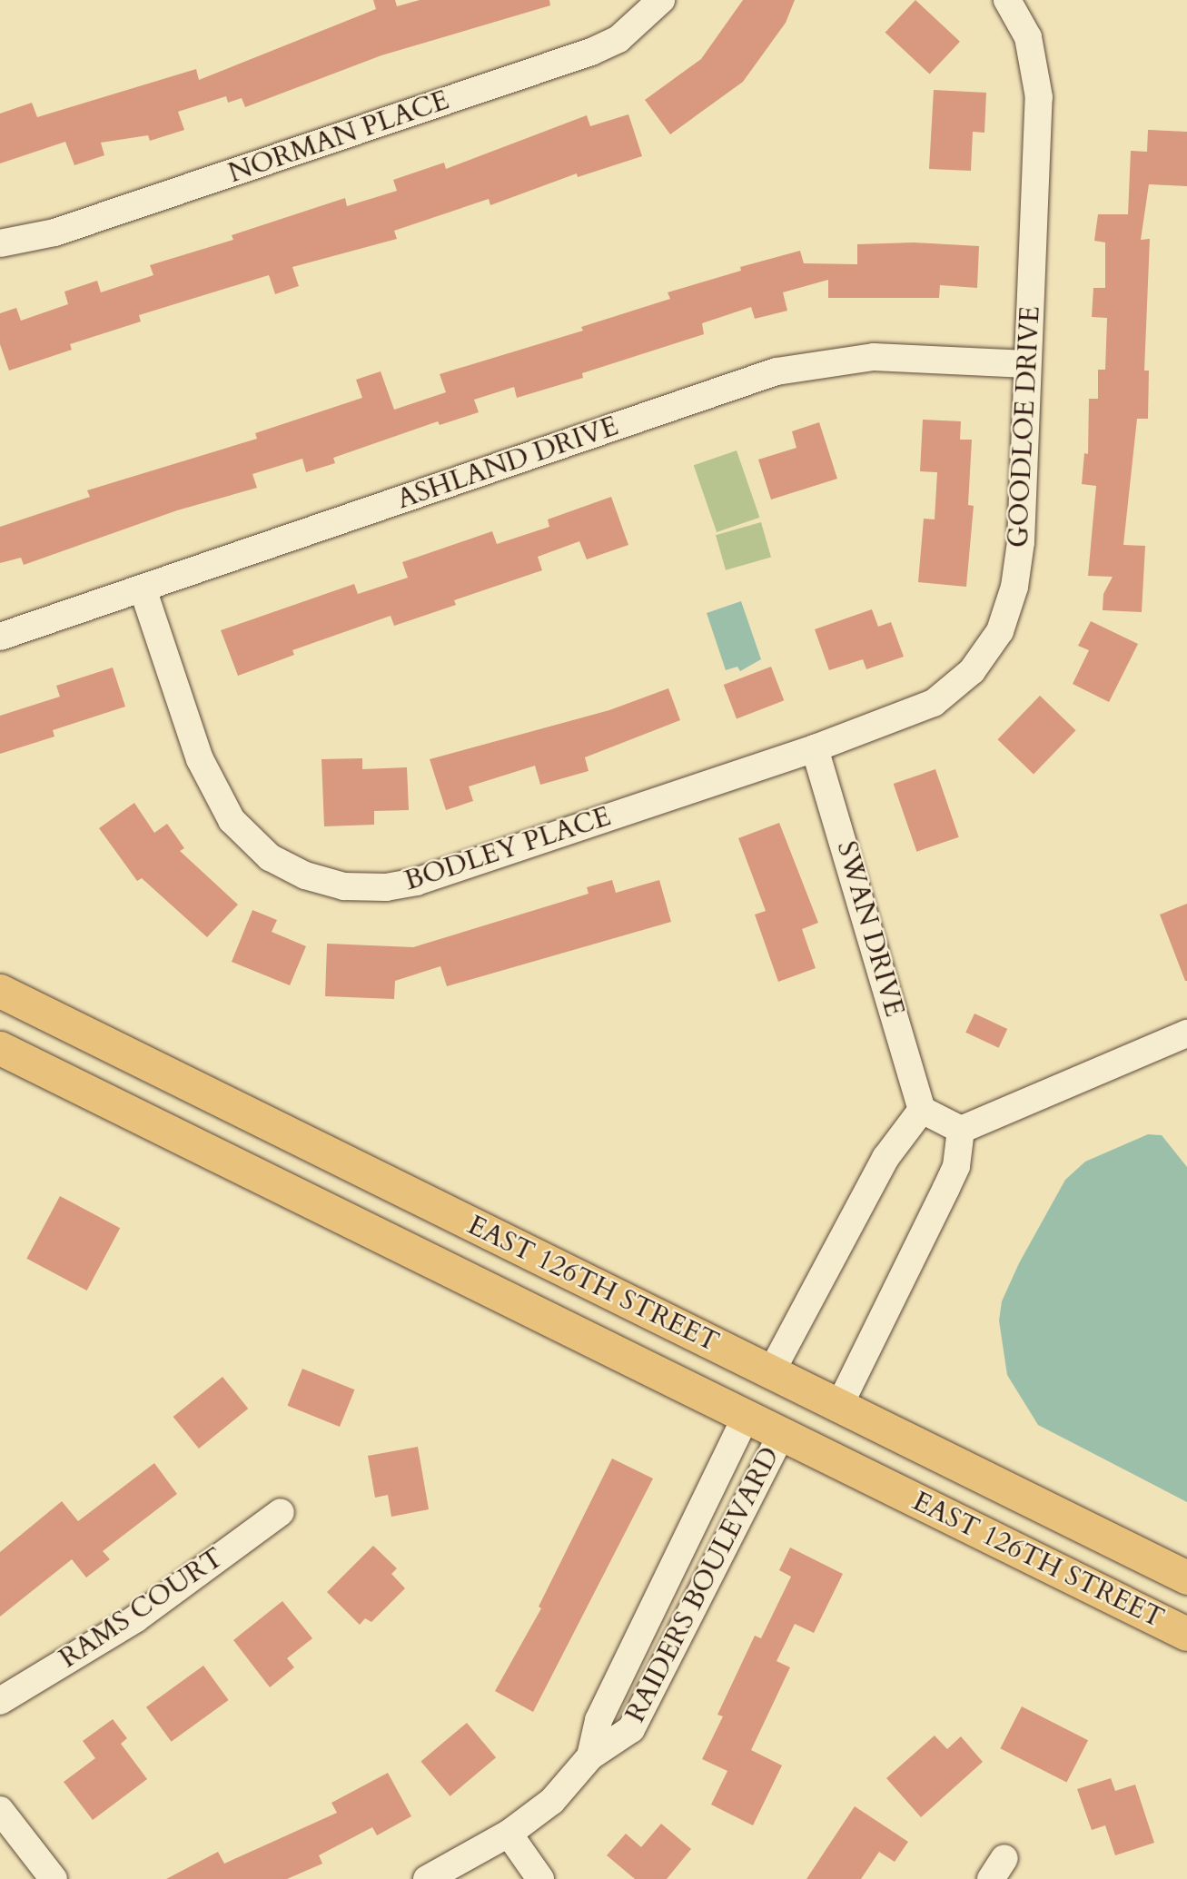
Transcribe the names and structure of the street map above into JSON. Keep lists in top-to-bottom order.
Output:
{
  "streets": {
    "main road": ["EAST 126TH STREET"],
    "street": [
      "NORMAN PLACE",
      "GOODLOE DRIVE",
      "ASHLAND DRIVE",
      "BODLEY PLACE",
      "SWAN DRIVE",
      "RAIDERS BOULEVARD",
      "RAMS COURT"
    ]
  },
  "crossings": [
    ["GOODLOE DRIVE", "ASHLAND DRIVE"],
    ["GOODLOE DRIVE", "BODLEY PLACE"],
    ["GOODLOE DRIVE", "SWAN DRIVE"],
    ["ASHLAND DRIVE", "BODLEY PLACE"],
    ["BODLEY PLACE", "SWAN DRIVE"],
    ["EAST 126TH STREET", "RAIDERS BOULEVARD"]
  ]
}
